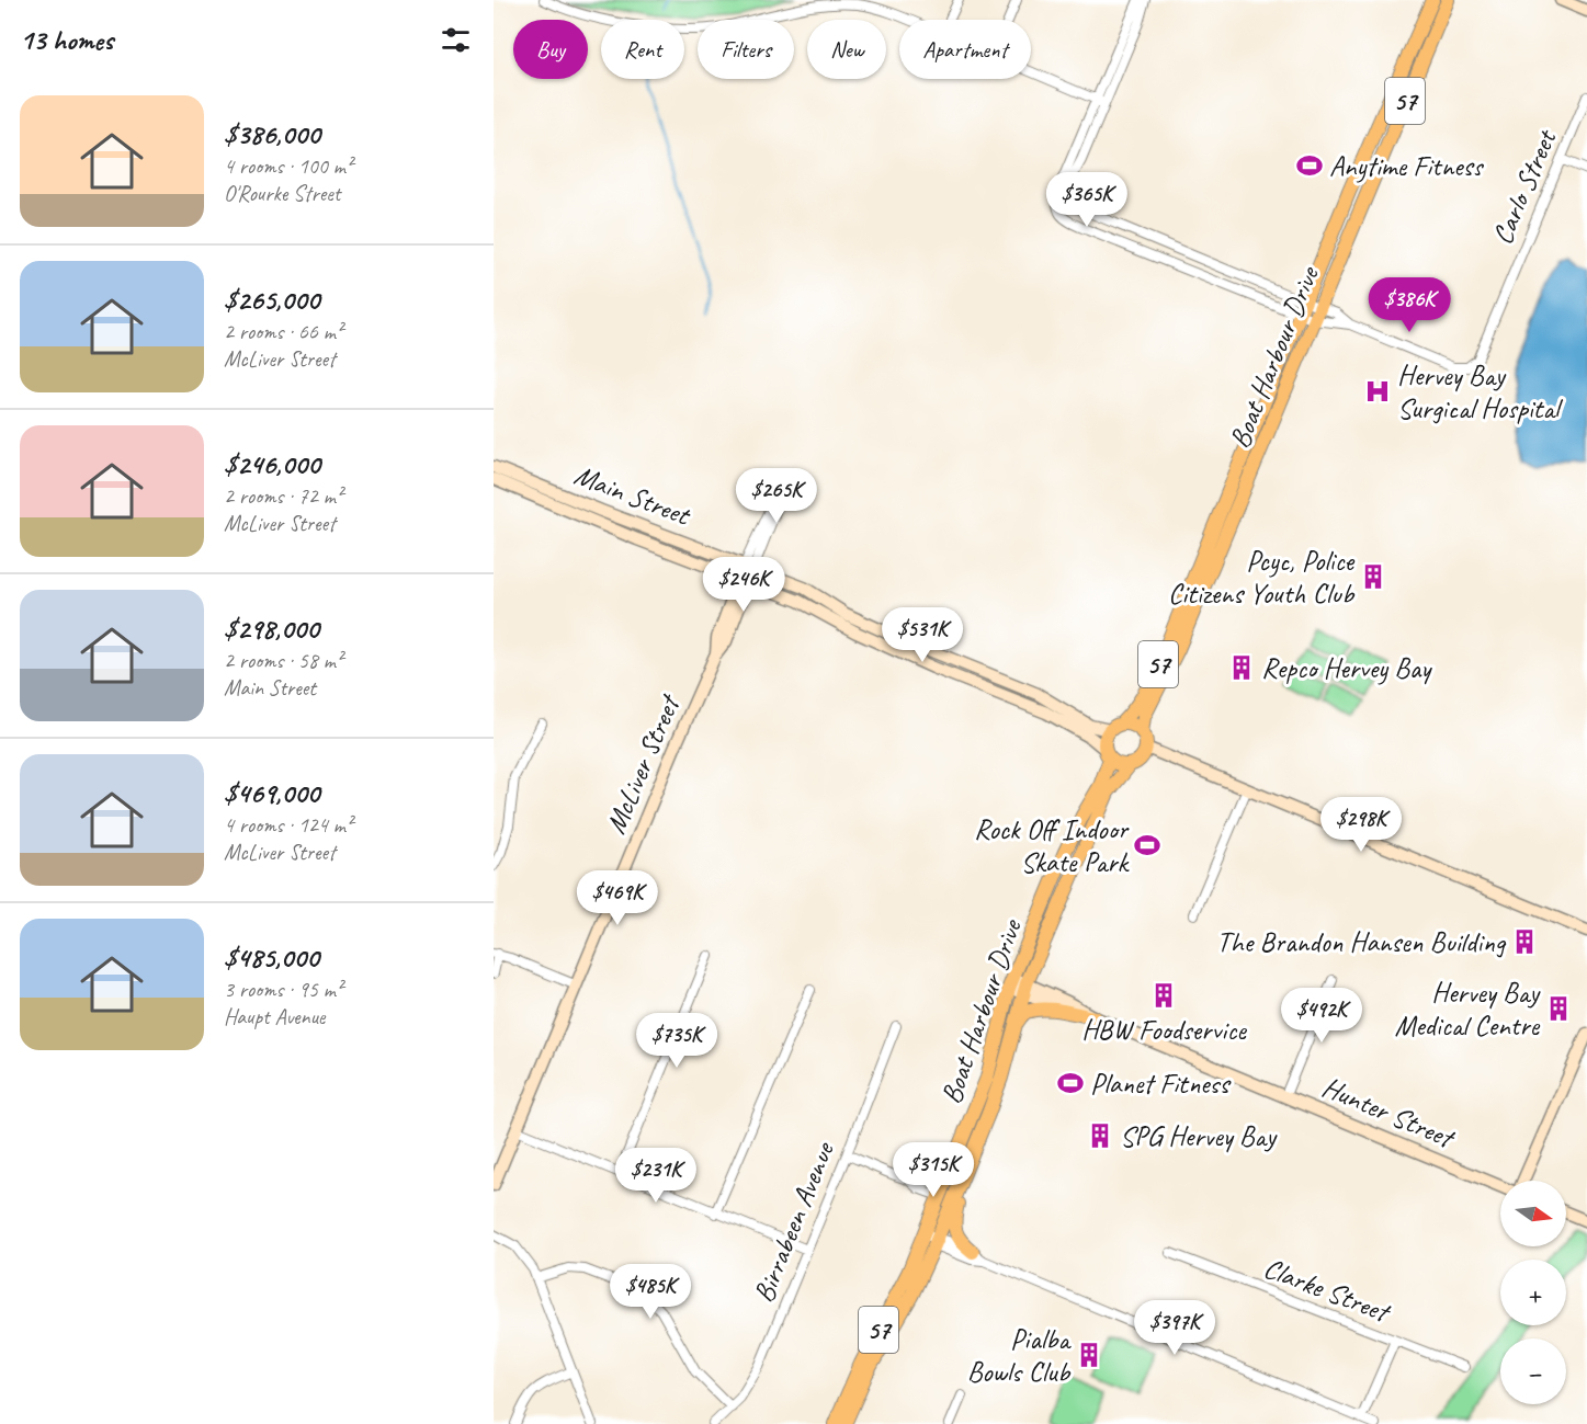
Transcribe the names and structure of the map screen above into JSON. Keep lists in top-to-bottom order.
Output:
{
  "streets": {
    "main road": ["57", "Boat Harbour Drive"],
    "street": [
      "Carlo Street",
      "Main Street",
      "McLiver Street",
      "Hunter Street",
      "Birrabeen Avenue",
      "Clarke Street"
    ]
  },
  "crossings": [
    ["57", "Boat Harbour Drive"],
    ["57", "Main Street"],
    ["Carlo Street", "Boat Harbour Drive"],
    ["Boat Harbour Drive", "Main Street"],
    ["Boat Harbour Drive", "Hunter Street"],
    ["Main Street", "McLiver Street"]
  ],
  "places": {
    "sports": ["Anytime Fitness", "Rock Off Indoor Skate Park", "Planet Fitness"],
    "hospital": ["Hervey Bay Surgical Hospital"],
    "building": [
      "Pcyc, Police Citizens Youth Club",
      "Repco Hervey Bay",
      "The Brandon Hansen Building",
      "HBW Foodservice",
      "Hervey Bay Medical Centre",
      "SPG Hervey Bay",
      "Pialba Bowls Club"
    ]
  },
  "north": "right",
  "page": {
    "heading": "13 homes",
    "chip": [
      "Buy",
      "Rent",
      "Filters",
      "New",
      "Apartment"
    ],
    "list": [
      {
        "name": "$386,000",
        "note": "4 rooms · 100 m² · O'Rourke Street"
      },
      {
        "name": "$265,000",
        "note": "2 rooms · 66 m² · McLiver Street"
      },
      {
        "name": "$246,000",
        "note": "2 rooms · 72 m² · McLiver Street"
      },
      {
        "name": "$298,000",
        "note": "2 rooms · 58 m² · Main Street"
      },
      {
        "name": "$469,000",
        "note": "4 rooms · 124 m² · McLiver Street"
      },
      {
        "name": "$485,000",
        "note": "3 rooms · 95 m² · Haupt Avenue"
      }
    ],
    "price": [
      "$365K",
      "$386K",
      "$265K",
      "$246K",
      "$531K",
      "$298K",
      "$469K",
      "$492K",
      "$735K",
      "$315K",
      "$231K",
      "$485K",
      "$397K"
    ],
    "map_buttons": ["+", "−"]
  }
}
